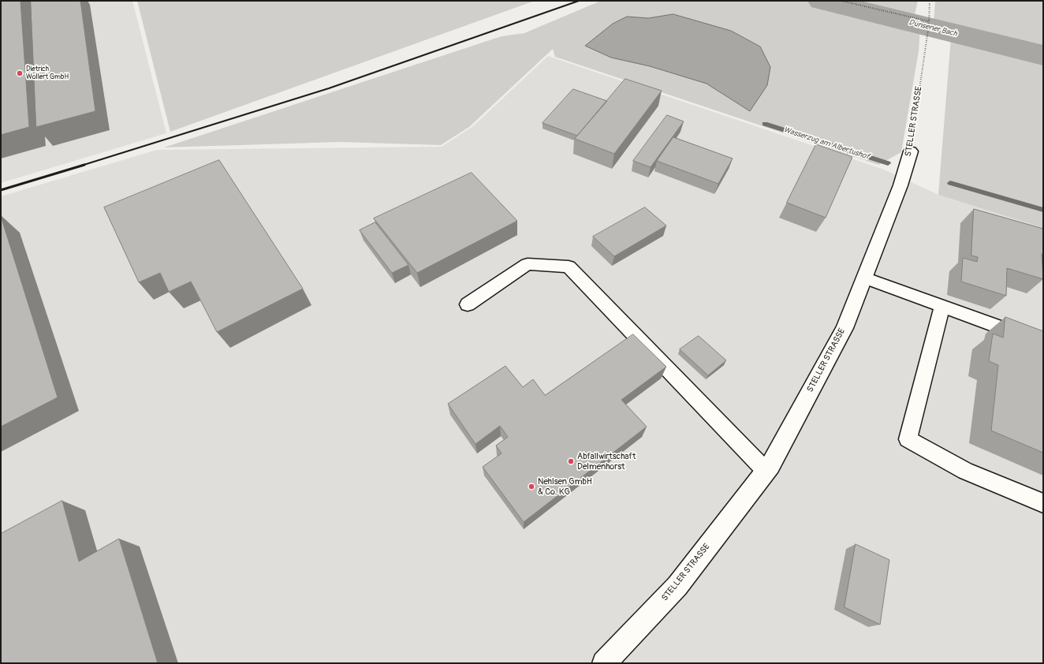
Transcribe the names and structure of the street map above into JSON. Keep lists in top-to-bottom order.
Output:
{
  "streets": {
    "street": ["STELLER STRASSE"]
  },
  "water": ["Dünsener Bach", "Wasserzug am Albertushof"],
  "places": ["Dietrich Wollert GmbH", "Abfallwirtschaft Delmenhorst", "Nehlsen GmbH & Co. KG"]
}
